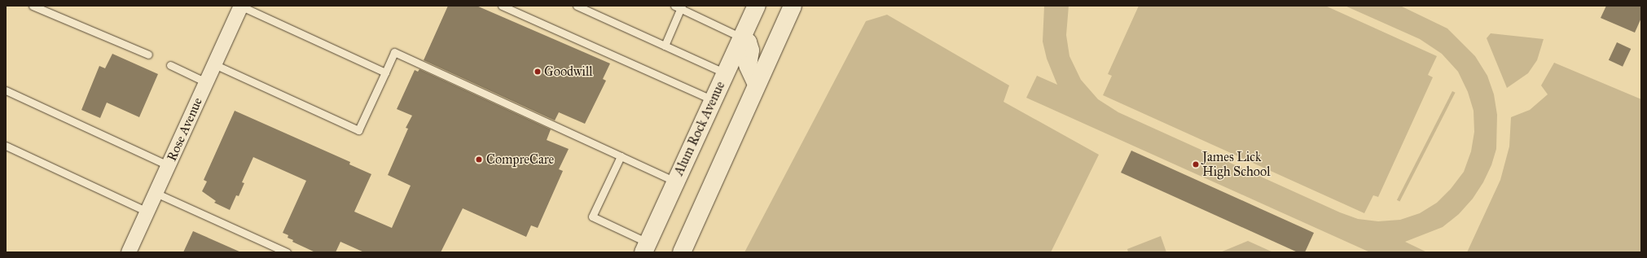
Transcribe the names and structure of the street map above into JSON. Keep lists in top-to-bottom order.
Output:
{
  "streets": {
    "main road": ["Alum Rock Avenue"],
    "street": ["Rose Avenue"]
  },
  "places": ["Goodwill", "CompreCare", "James Lick High School"]
}
